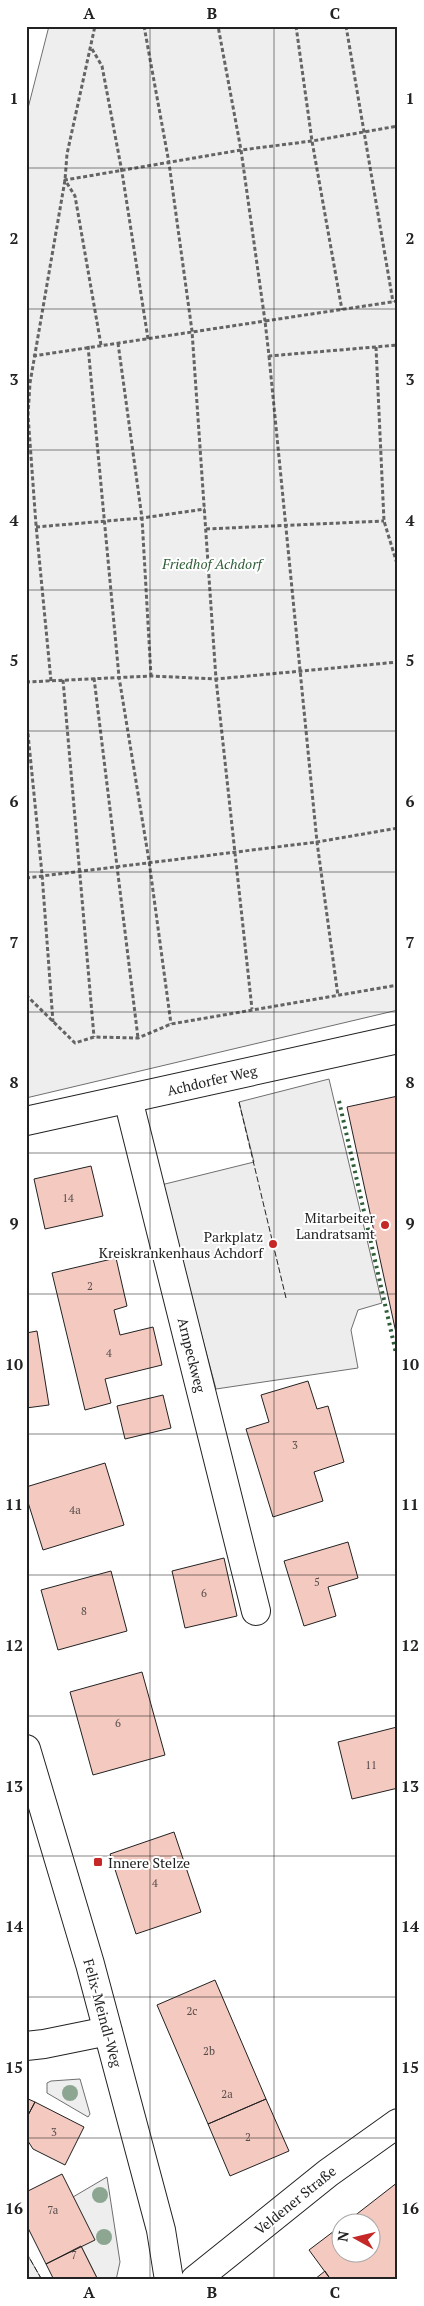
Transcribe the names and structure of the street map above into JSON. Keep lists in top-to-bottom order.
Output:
{
  "streets": {
    "street": [
      "Achdorfer Weg",
      "Arnpeckweg",
      "Felix-Meindl-Weg",
      "Veldener Straße"
    ]
  },
  "crossings": [
    ["Achdorfer Weg", "Arnpeckweg"]
  ],
  "parks": ["Friedhof Achdorf"],
  "places": {
    "other": ["Mitarbeiter Landratsamt", "Parkplatz Kreiskrankenhaus Achdorf"],
    "transit": ["Innere Stelze"]
  },
  "house_numbers": [
    "14",
    "2",
    "4",
    "3",
    "4a",
    "5",
    "6",
    "8",
    "6",
    "11",
    "4",
    "2c",
    "2b",
    "2a",
    "3",
    "2",
    "7a",
    "7"
  ],
  "north": "left",
  "grid": {
    "columns": ["A", "B", "C"],
    "rows": [
      "1",
      "2",
      "3",
      "4",
      "5",
      "6",
      "7",
      "8",
      "9",
      "10",
      "11",
      "12",
      "13",
      "14",
      "15",
      "16"
    ]
  }
}
